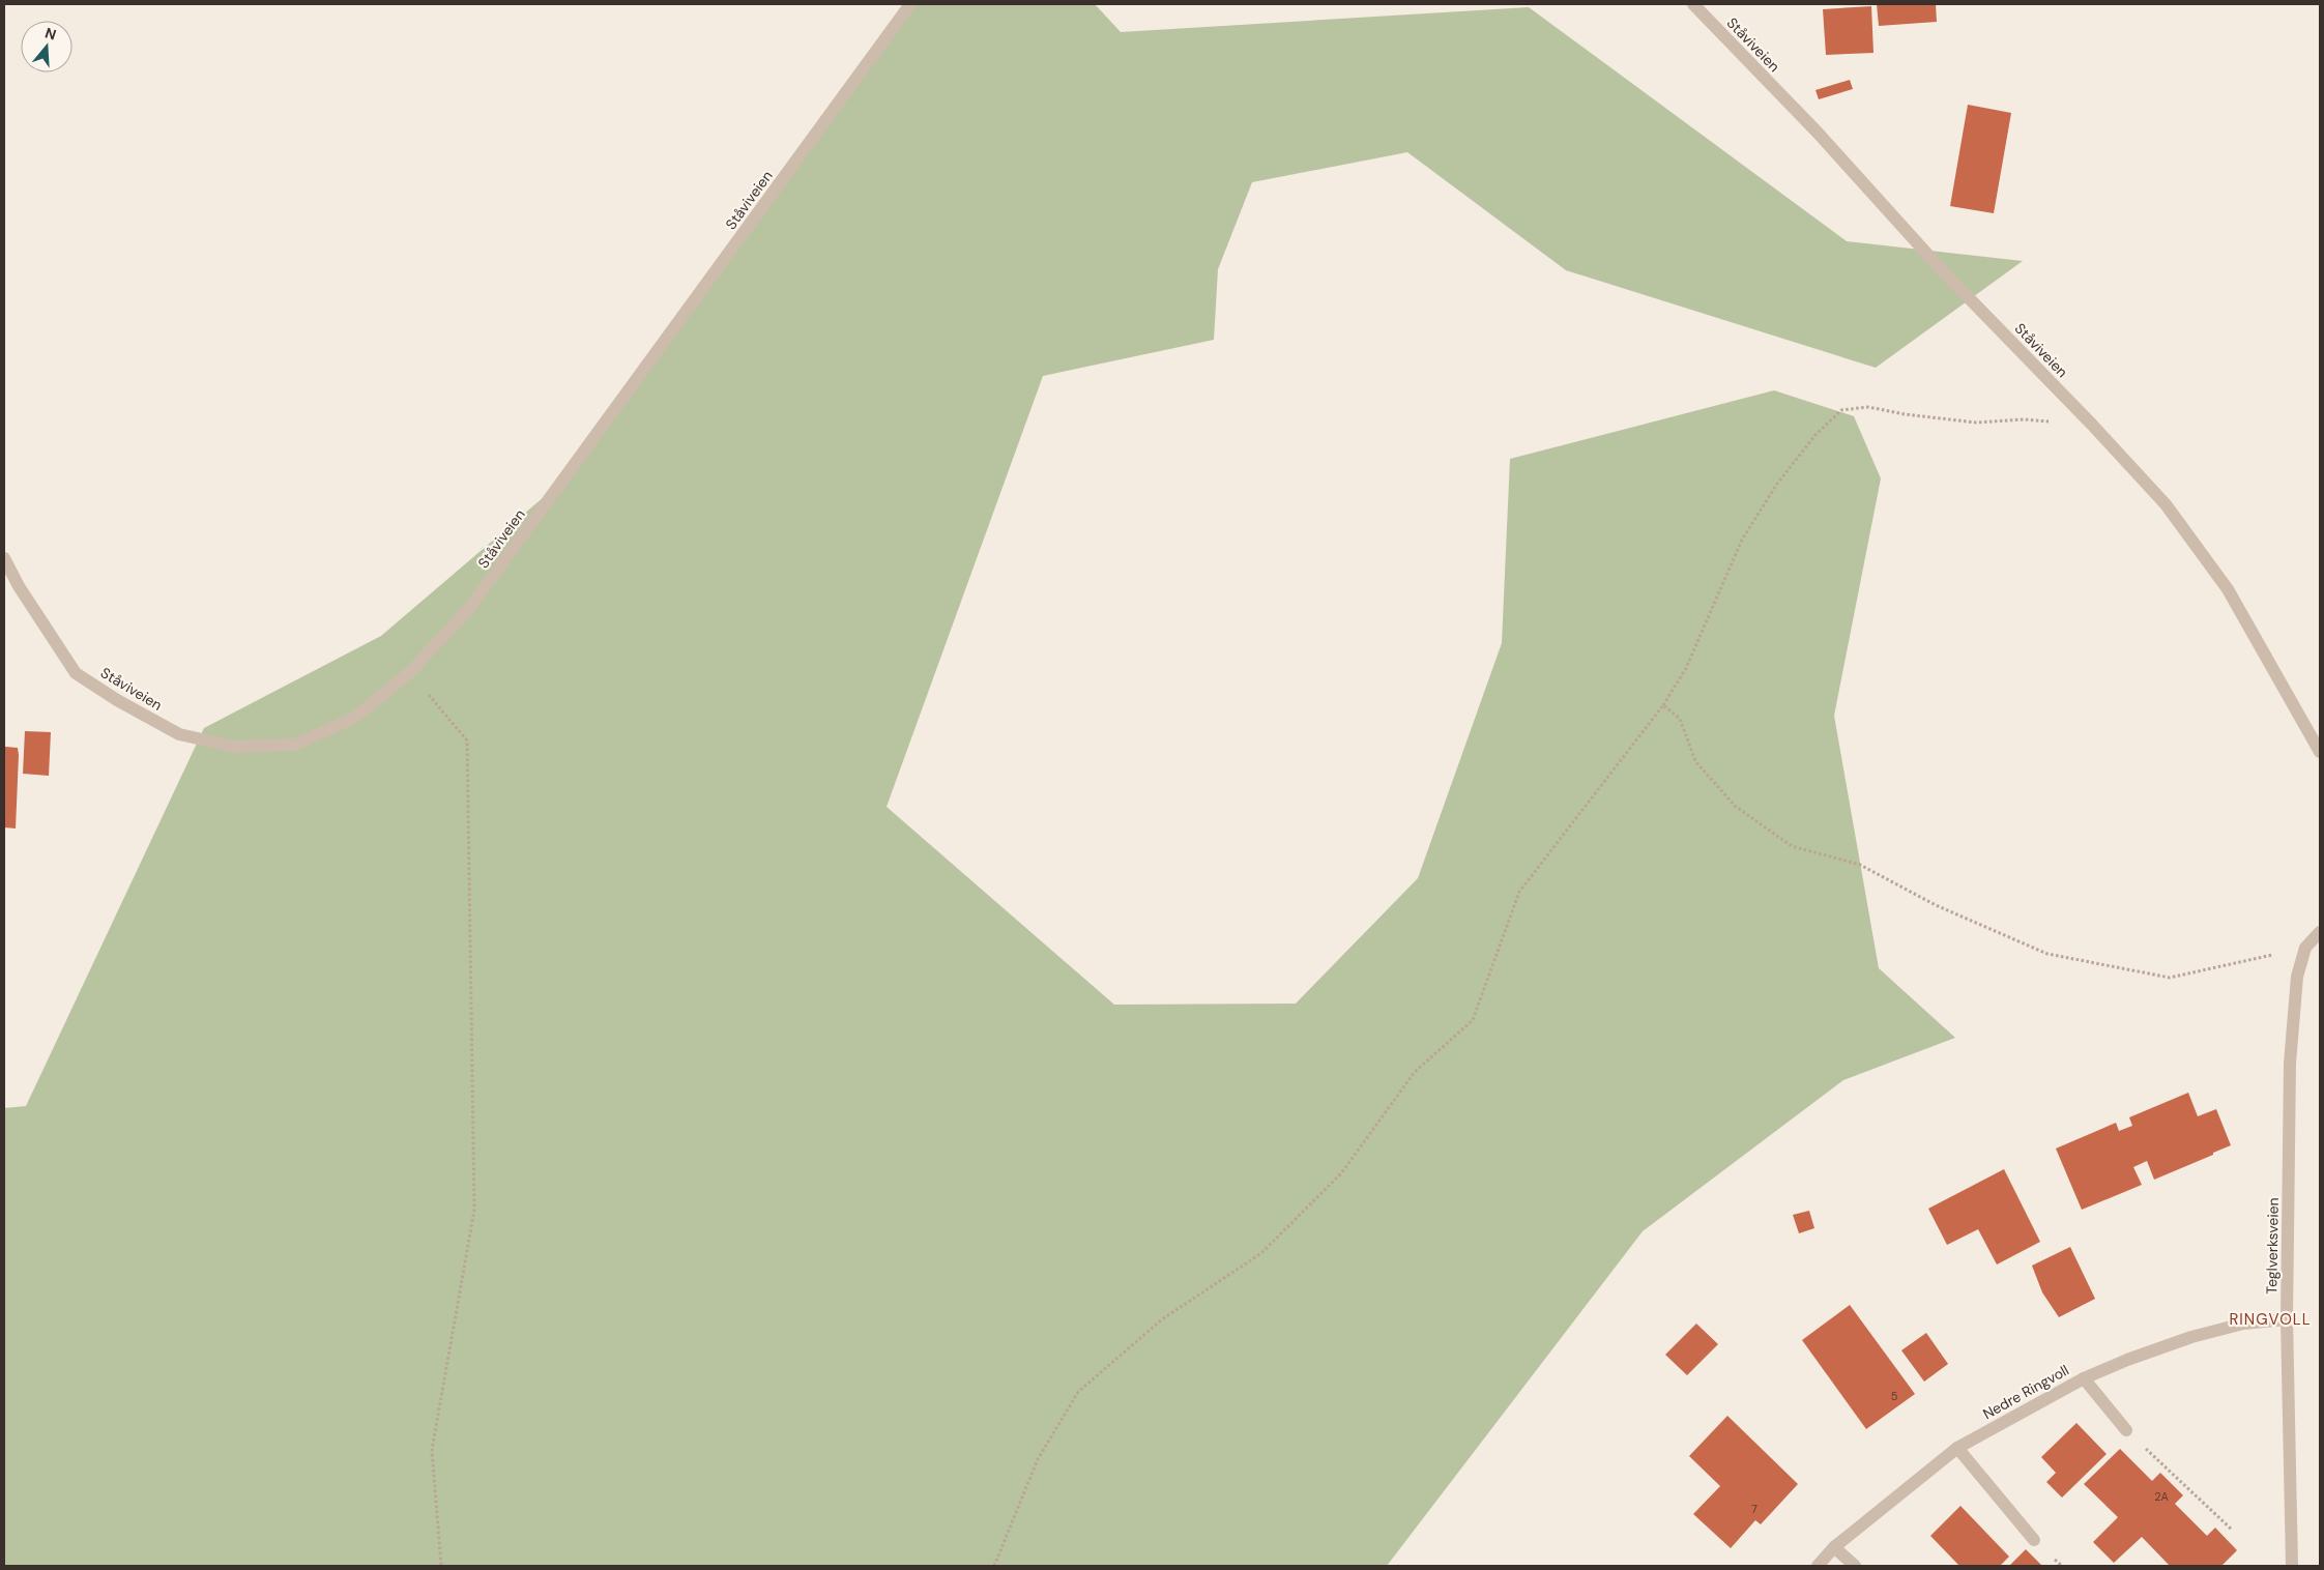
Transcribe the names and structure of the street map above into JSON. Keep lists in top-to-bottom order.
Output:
{
  "streets": {
    "street": ["Ståviveien", "Teglverksveien", "Nedre Ringvoll"]
  },
  "crossings": [
    ["Teglverksveien", "Nedre Ringvoll"]
  ],
  "districts": ["RINGVOLL"],
  "house_numbers": ["5", "2A", "7"],
  "north": "top"
}
